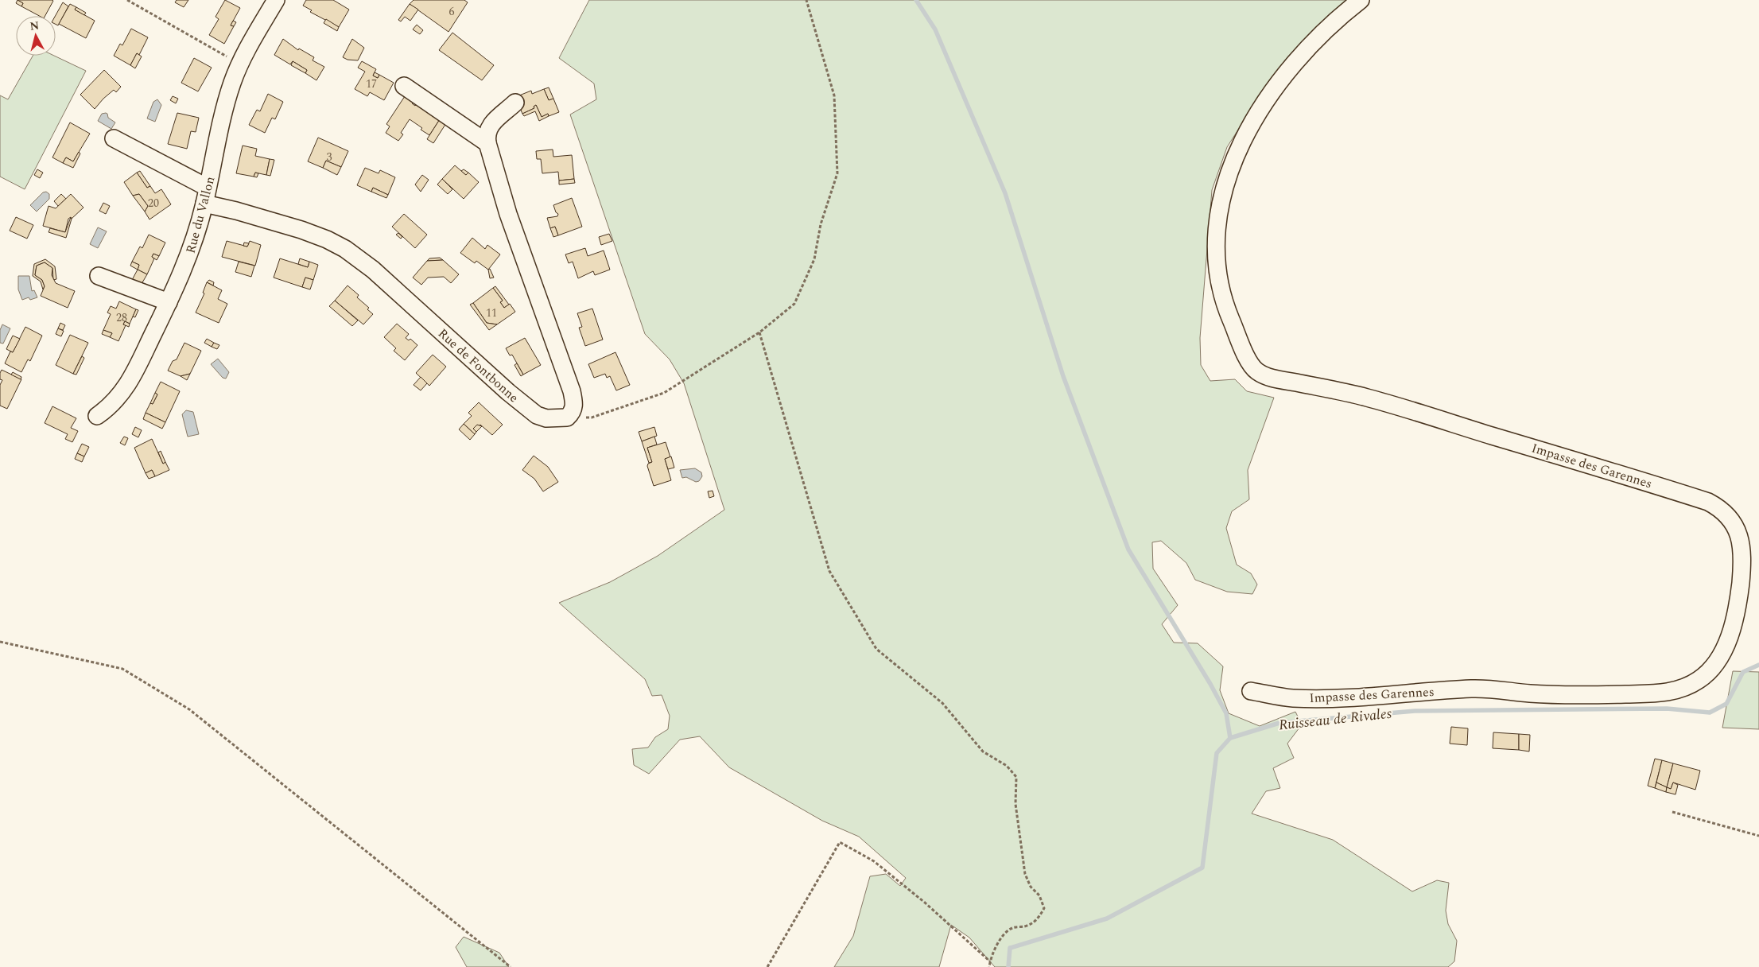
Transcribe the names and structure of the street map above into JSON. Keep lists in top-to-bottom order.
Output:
{
  "streets": {
    "street": ["Rue du Vallon", "Rue de Fontbonne", "Impasse des Garennes"]
  },
  "crossings": [
    ["Rue du Vallon", "Rue de Fontbonne"]
  ],
  "water": ["Ruisseau de Rivales"],
  "house_numbers": [
    "6",
    "17",
    "3",
    "20",
    "11",
    "28"
  ],
  "north": "top"
}
